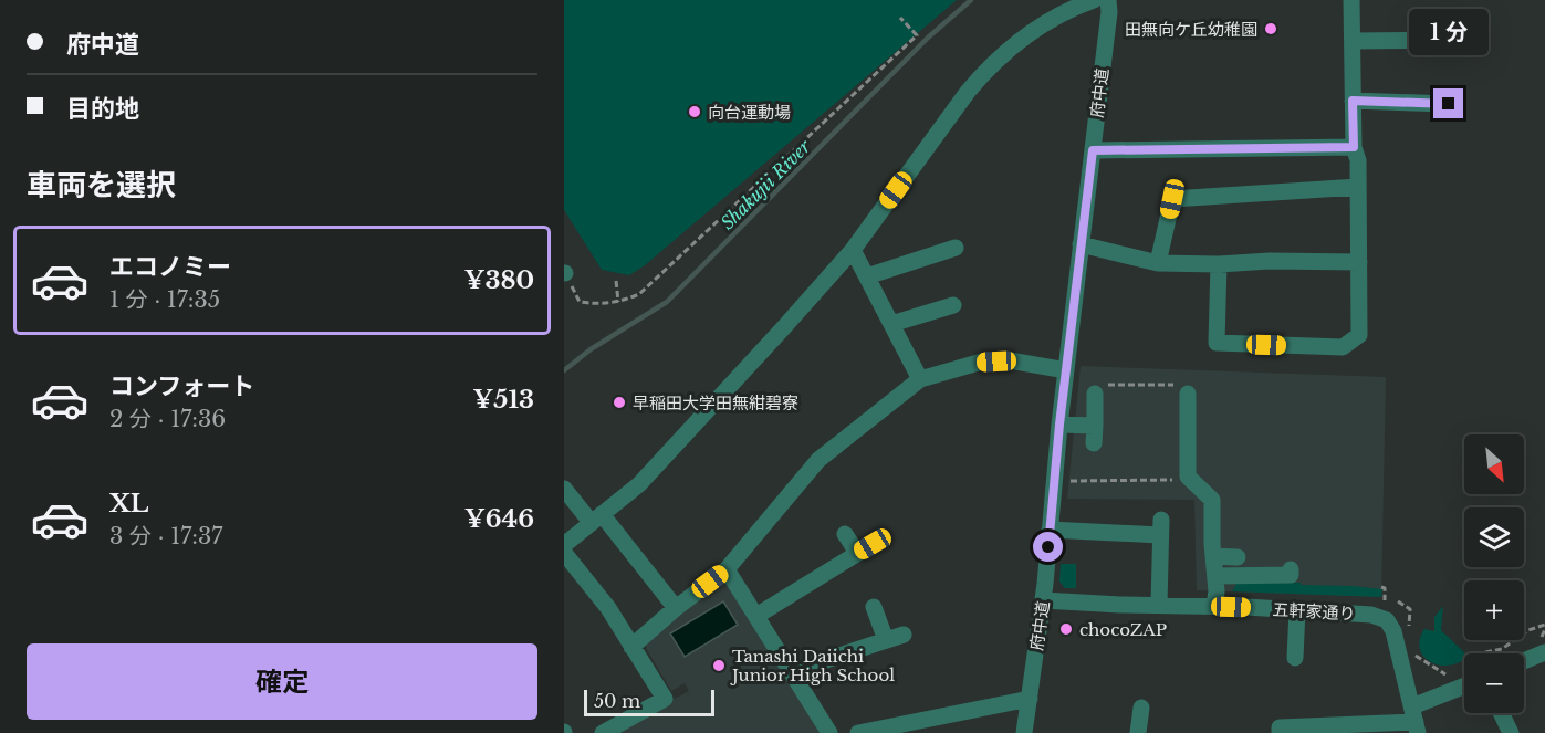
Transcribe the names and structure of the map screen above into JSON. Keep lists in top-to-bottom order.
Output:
{
  "streets": {
    "street": ["府中道", "五軒家通り"]
  },
  "crossings": [
    ["府中道", "五軒家通り"]
  ],
  "water": ["Shakujii River"],
  "places": [
    "田無向ケ丘幼稚園",
    "向台運動場",
    "早稲田大学田無紺碧寮",
    "chocoZAP",
    "Tanashi Daiichi Junior High School"
  ],
  "scale_bar": "50 m",
  "north": "bottom right",
  "page": {
    "banner": ["府中道", "目的地"],
    "bubble": "1 分",
    "heading": "車両を選択",
    "list": [
      {
        "name": "エコノミー",
        "note": "1 分 · 17:35",
        "value": "¥380"
      },
      {
        "name": "コンフォート",
        "note": "2 分 · 17:36",
        "value": "¥513"
      },
      {
        "name": "XL",
        "note": "3 分 · 17:37",
        "value": "¥646"
      }
    ],
    "map_buttons": ["+", "−"],
    "buttons": "確定",
    "scale": "50 m"
  }
}
